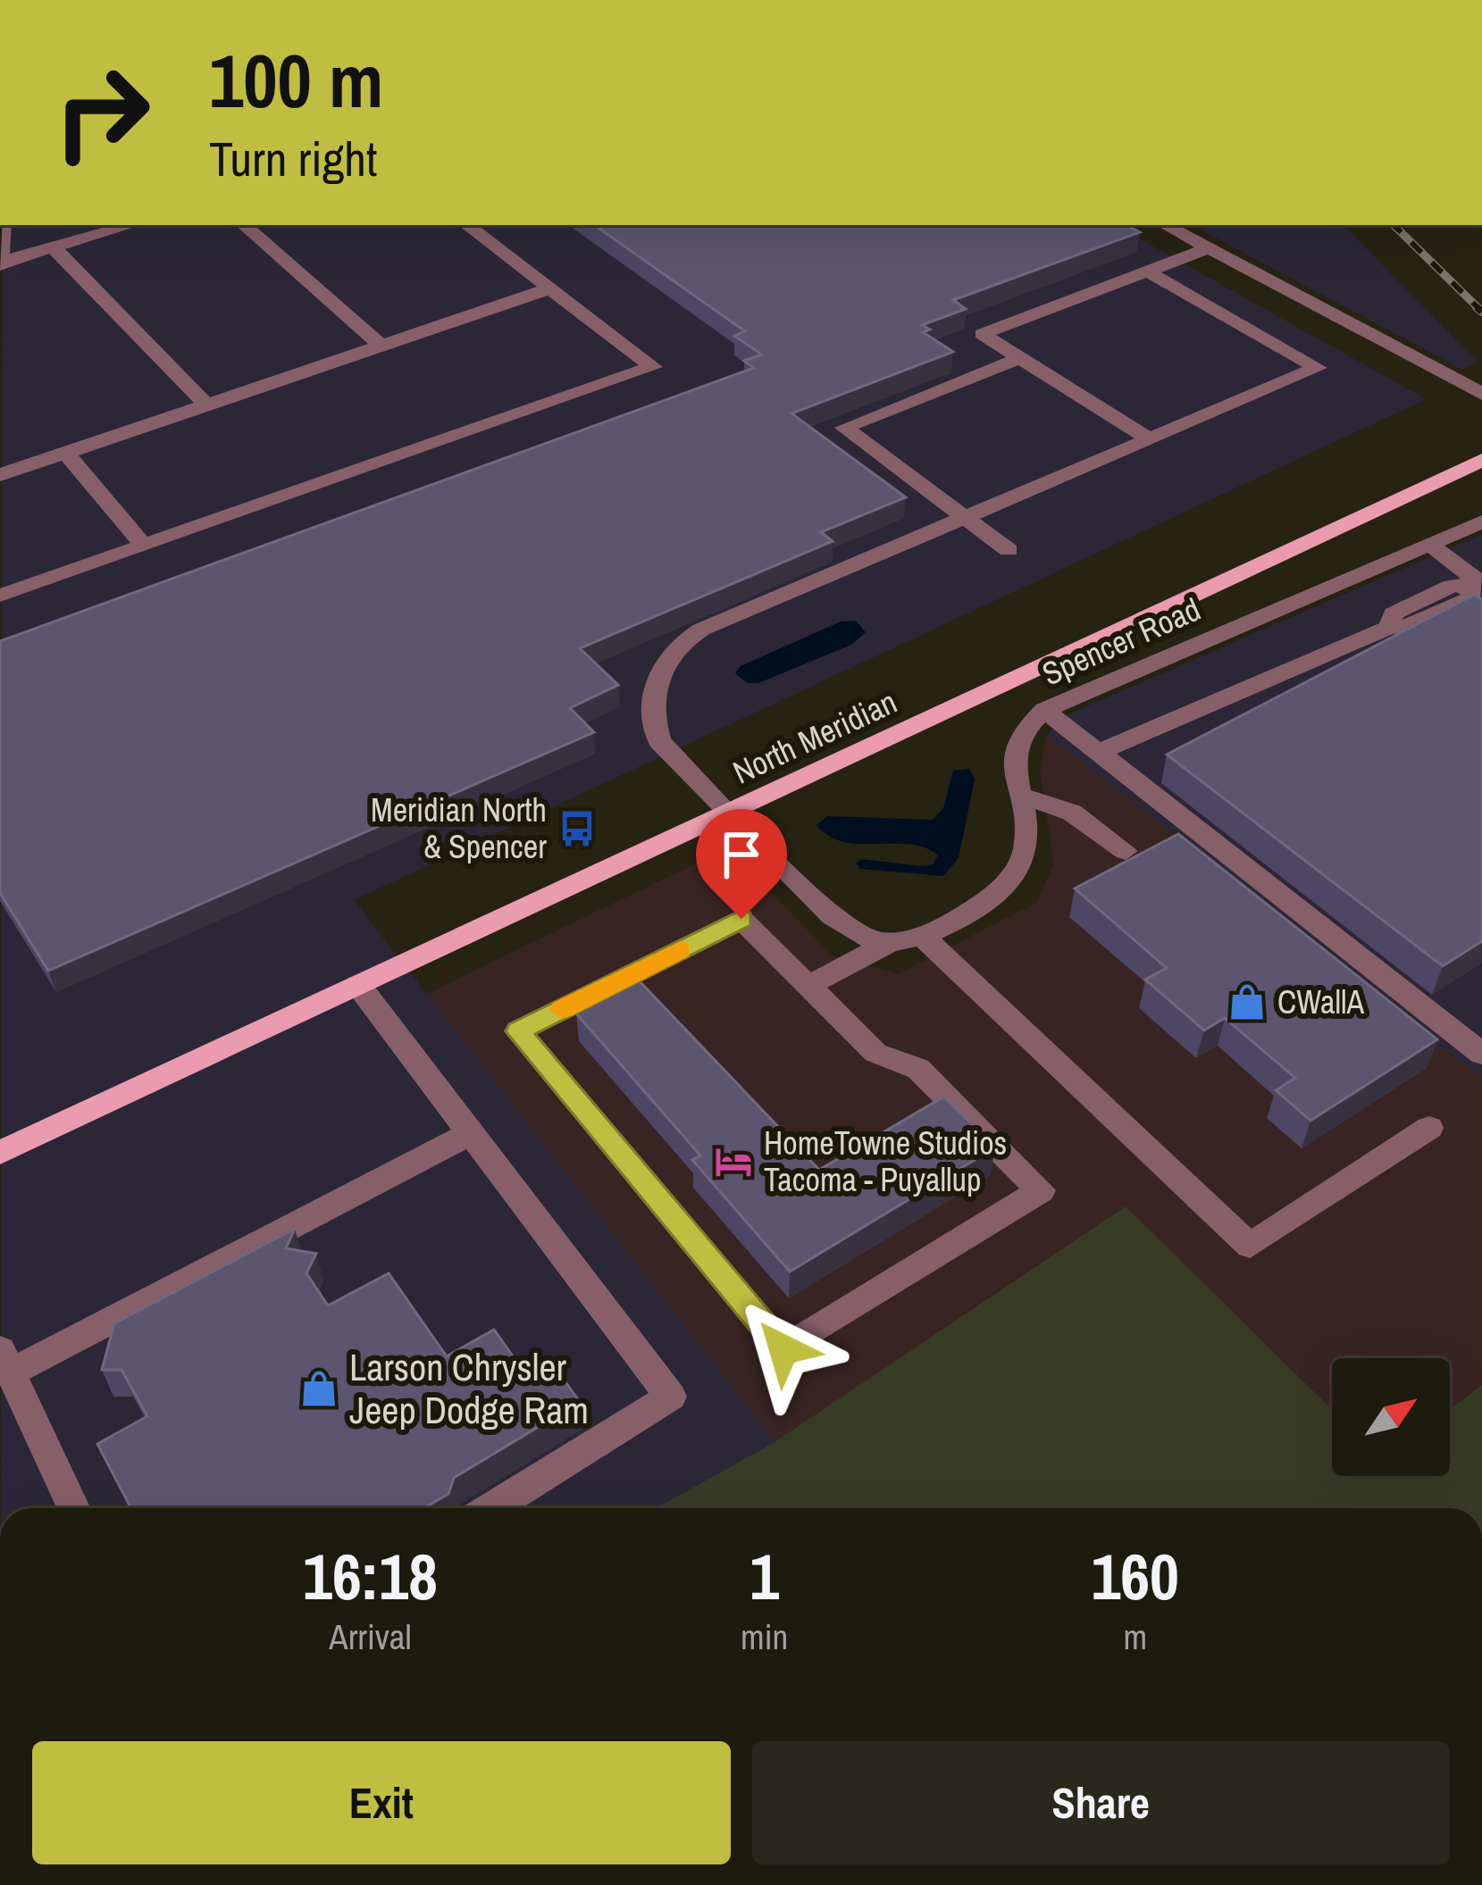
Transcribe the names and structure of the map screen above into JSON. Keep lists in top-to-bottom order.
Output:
{
  "streets": {
    "main road": ["North Meridian"],
    "street": ["Spencer Road"]
  },
  "places": {
    "bus stop": ["Meridian North & Spencer"],
    "shop": ["CWallA", "Larson Chrysler Jeep Dodge Ram"],
    "hotel": ["HomeTowne Studios Tacoma - Puyallup"]
  },
  "north": "top right",
  "page": {
    "turn": ["100 m", "Turn right"],
    "eta": [
      "16:18",
      "Arrival",
      "1",
      "min",
      "160",
      "m"
    ],
    "buttons": ["Exit", "Share"]
  }
}
